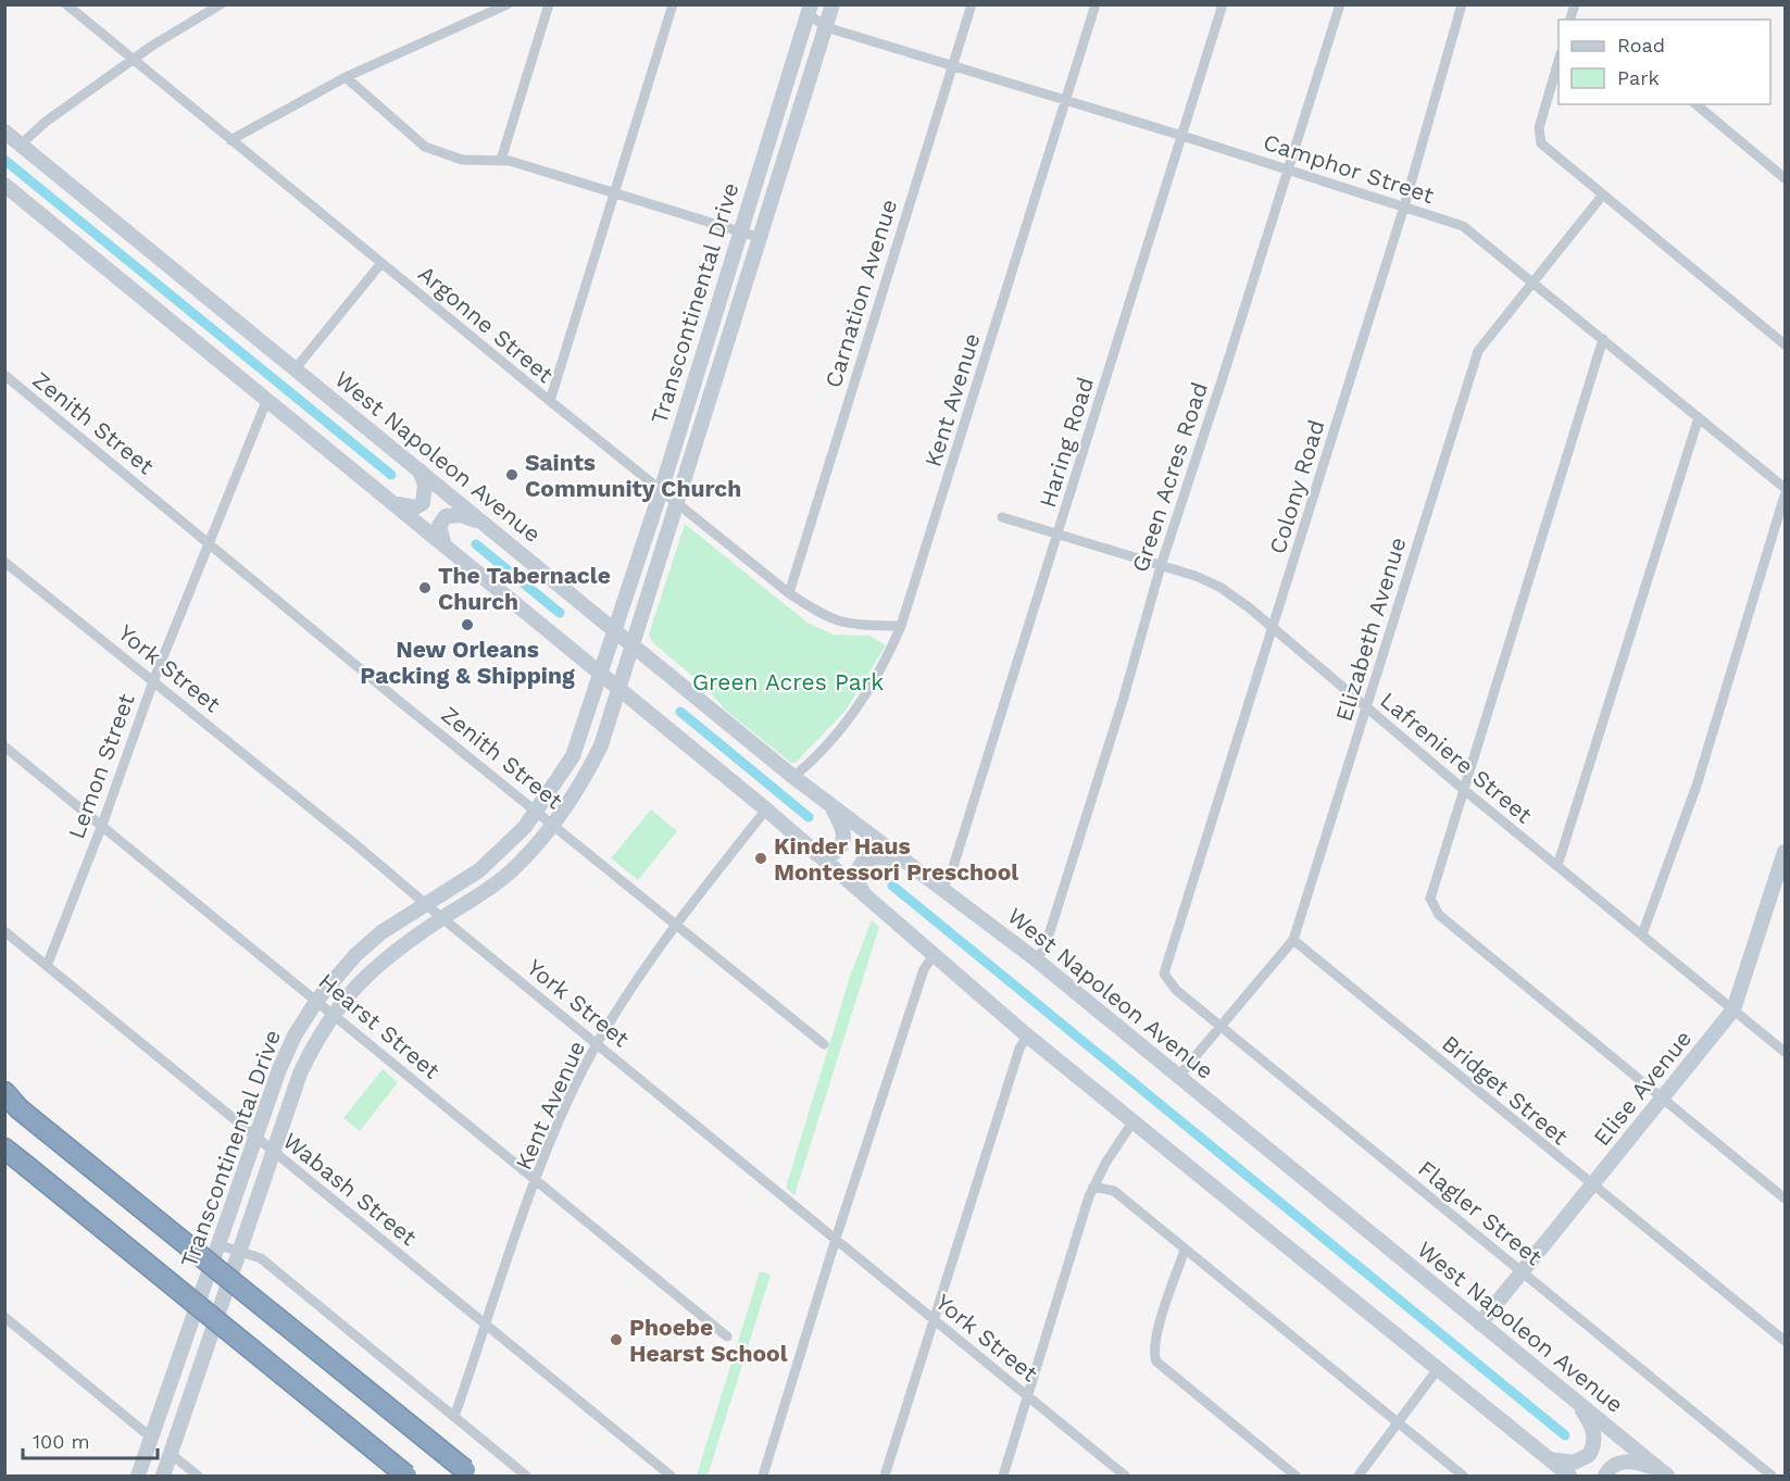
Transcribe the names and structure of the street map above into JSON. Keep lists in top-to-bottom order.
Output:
{
  "streets": {
    "main road": ["Transcontinental Drive", "West Napoleon Avenue", "Elise Avenue"],
    "street": [
      "Camphor Street",
      "Carnation Avenue",
      "Argonne Street",
      "Kent Avenue",
      "Zenith Street",
      "Haring Road",
      "Green Acres Road",
      "Colony Road",
      "Elizabeth Avenue",
      "York Street",
      "Lafreniere Street",
      "Lemon Street",
      "Hearst Street",
      "Bridget Street",
      "Wabash Street",
      "Flagler Street"
    ]
  },
  "crossings": [
    ["Camphor Street", "Carnation Avenue"],
    ["Camphor Street", "Transcontinental Drive"],
    ["Camphor Street", "Kent Avenue"],
    ["Camphor Street", "Haring Road"],
    ["Camphor Street", "Green Acres Road"],
    ["Camphor Street", "Colony Road"],
    ["Camphor Street", "Elizabeth Avenue"],
    ["Carnation Avenue", "Argonne Street"],
    ["Transcontinental Drive", "Argonne Street"],
    ["Transcontinental Drive", "Zenith Street"],
    ["Transcontinental Drive", "West Napoleon Avenue"],
    ["Transcontinental Drive", "York Street"],
    ["Transcontinental Drive", "Hearst Street"],
    ["Transcontinental Drive", "Wabash Street"],
    ["Argonne Street", "Kent Avenue"],
    ["Kent Avenue", "Zenith Street"],
    ["Kent Avenue", "West Napoleon Avenue"],
    ["Kent Avenue", "York Street"],
    ["Kent Avenue", "Hearst Street"],
    ["Kent Avenue", "Wabash Street"],
    ["Zenith Street", "Lemon Street"],
    ["Haring Road", "West Napoleon Avenue"],
    ["Haring Road", "Lafreniere Street"],
    ["West Napoleon Avenue", "Green Acres Road"],
    ["West Napoleon Avenue", "Elizabeth Avenue"],
    ["West Napoleon Avenue", "Elise Avenue"],
    ["Green Acres Road", "Lafreniere Street"],
    ["Colony Road", "Lafreniere Street"],
    ["Colony Road", "Flagler Street"],
    ["Elizabeth Avenue", "Lafreniere Street"],
    ["Elizabeth Avenue", "Bridget Street"],
    ["Elizabeth Avenue", "Flagler Street"],
    ["York Street", "Lemon Street"],
    ["Lafreniere Street", "Elise Avenue"],
    ["Lemon Street", "Hearst Street"],
    ["Lemon Street", "Wabash Street"],
    ["Elise Avenue", "Bridget Street"],
    ["Elise Avenue", "Flagler Street"]
  ],
  "parks": ["Green Acres Park"],
  "places": [
    "Saints Community Church",
    "The Tabernacle Church",
    "New Orleans Packing & Shipping",
    "Kinder Haus Montessori Preschool",
    "Phoebe Hearst School"
  ],
  "legend": ["Road", "Park"],
  "scale_bar": "100 m"
}
